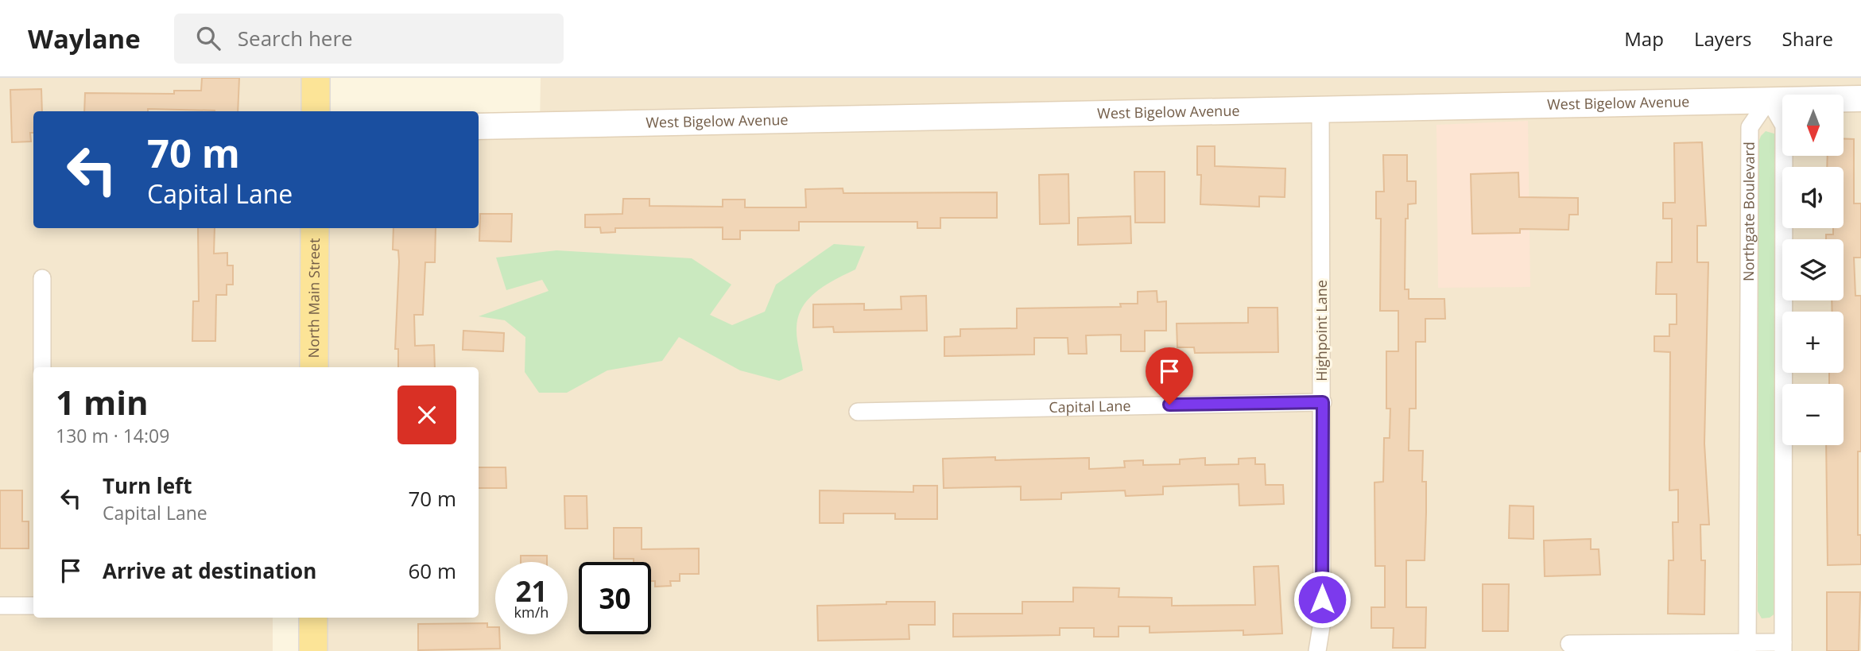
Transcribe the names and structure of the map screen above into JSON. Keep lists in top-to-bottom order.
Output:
{
  "streets": {
    "main road": ["West Bigelow Avenue", "North Main Street"],
    "street": ["Northgate Boulevard", "Highpoint Lane", "Capital Lane"]
  },
  "crossings": [
    ["West Bigelow Avenue", "Northgate Boulevard"],
    ["West Bigelow Avenue", "Highpoint Lane"],
    ["Highpoint Lane", "Capital Lane"]
  ],
  "north": "bottom",
  "page": {
    "header": "Waylane",
    "search": "Search here",
    "nav": ["Map", "Layers", "Share"],
    "map_buttons": ["+", "−"],
    "turn": ["70 m", "Capital Lane"],
    "heading": ["1 min", "130 m · 14:09"],
    "list": [
      {
        "name": "Turn left",
        "note": "Capital Lane",
        "value": "70 m"
      },
      {
        "name": "Arrive at destination",
        "value": "60 m"
      }
    ],
    "speed": "21 km/h",
    "limit": "30"
  }
}
